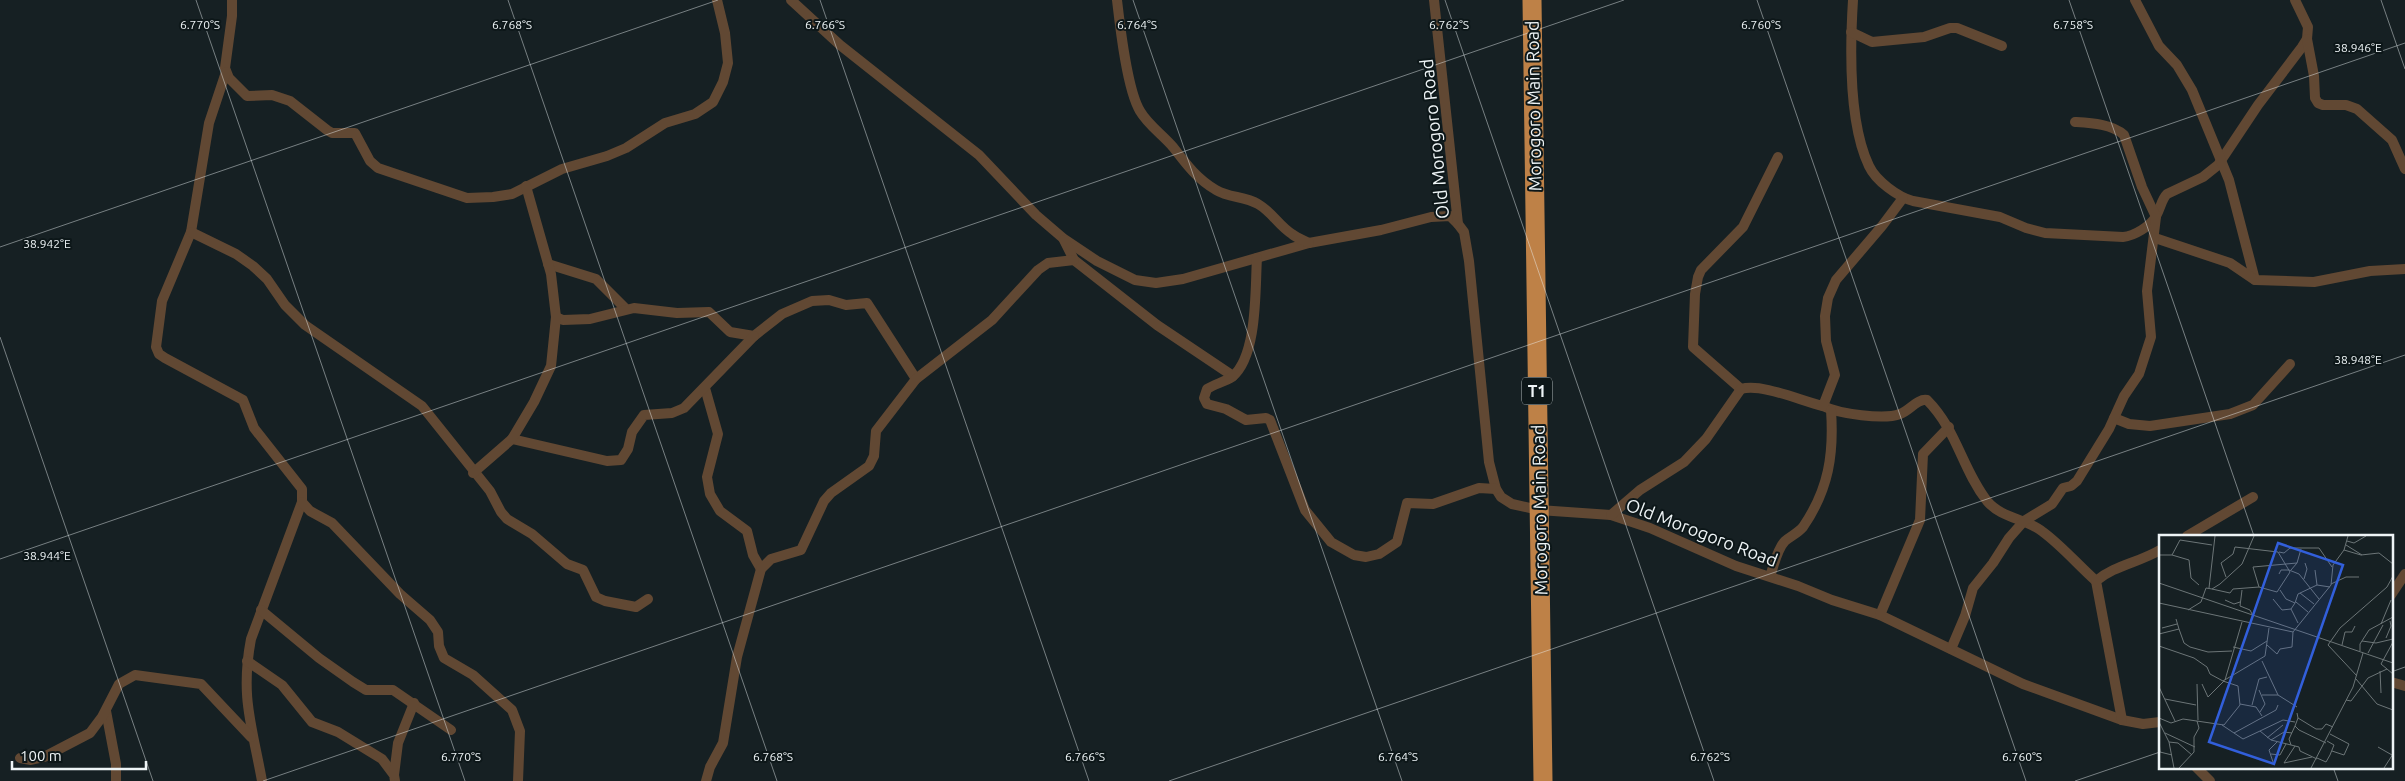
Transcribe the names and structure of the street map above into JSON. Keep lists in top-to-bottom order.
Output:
{
  "streets": {
    "highway": ["Morogoro Main Road", "T1"],
    "street": ["Old Morogoro Road"]
  },
  "crossings": [
    ["Morogoro Main Road", "Old Morogoro Road"]
  ],
  "scale_bar": "100 m",
  "coordinates": [
    "6.770°S",
    "6.768°S",
    "6.760°S",
    "6.766°S",
    "6.764°S",
    "6.762°S",
    "6.758°S",
    "38.946°E",
    "38.942°E",
    "38.948°E",
    "38.944°E"
  ]
}
